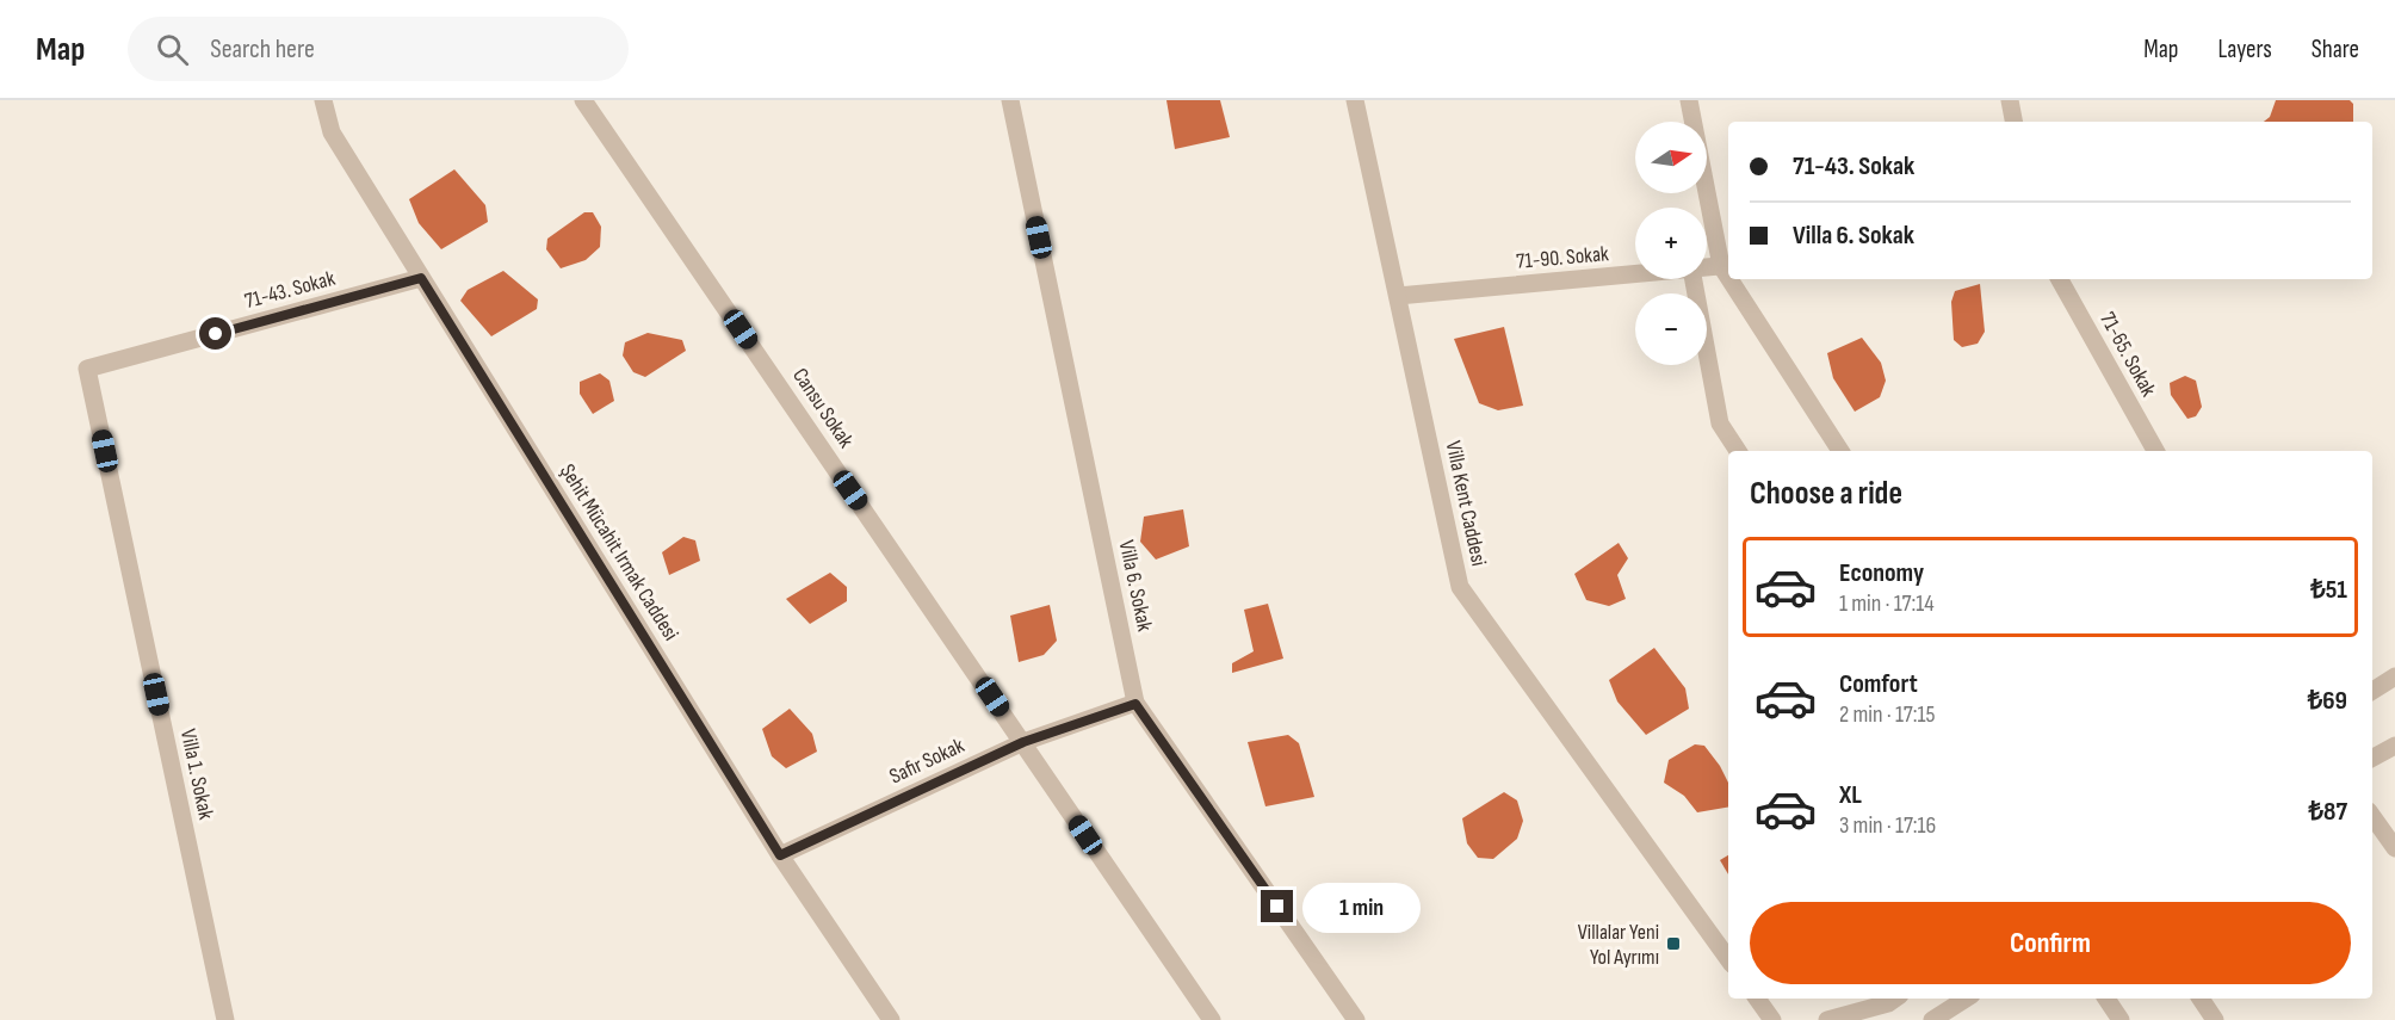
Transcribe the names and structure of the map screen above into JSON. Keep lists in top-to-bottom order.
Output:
{
  "streets": {
    "street": [
      "71-90. Sokak",
      "71-43. Sokak",
      "71-65. Sokak",
      "Cansu Sokak",
      "Villa Kent Caddesi",
      "Şehit Mücahit Irmak Caddesi",
      "Villa 6. Sokak",
      "Safir Sokak",
      "Villa 1. Sokak"
    ]
  },
  "crossings": [
    ["71-90. Sokak", "Villa Kent Caddesi"],
    ["71-43. Sokak", "Şehit Mücahit Irmak Caddesi"],
    ["71-43. Sokak", "Villa 1. Sokak"],
    ["Cansu Sokak", "Safir Sokak"],
    ["Şehit Mücahit Irmak Caddesi", "Safir Sokak"],
    ["Villa 6. Sokak", "Safir Sokak"]
  ],
  "places": {
    "transit": ["Villalar Yeni Yol Ayrımı"]
  },
  "north": "right",
  "page": {
    "header": "Map",
    "search": "Search here",
    "nav": ["Map", "Layers", "Share"],
    "map_buttons": ["+", "−"],
    "banner": ["71-43. Sokak", "Villa 6. Sokak"],
    "heading": "Choose a ride",
    "list": [
      {
        "name": "Economy",
        "note": "1 min · 17:14",
        "value": "₺51"
      },
      {
        "name": "Comfort",
        "note": "2 min · 17:15",
        "value": "₺69"
      },
      {
        "name": "XL",
        "note": "3 min · 17:16",
        "value": "₺87"
      }
    ],
    "bubble": "1 min",
    "buttons": "Confirm"
  }
}
